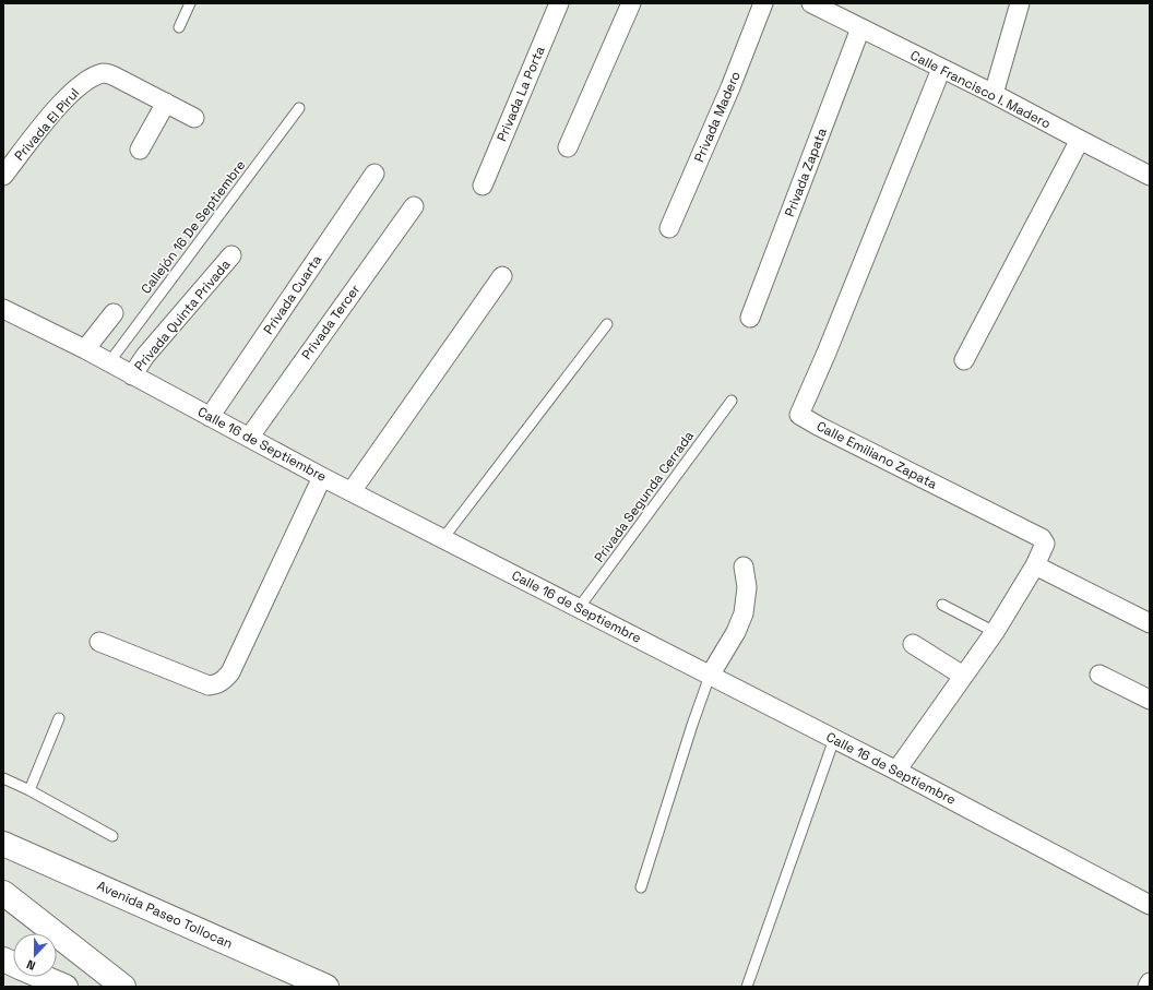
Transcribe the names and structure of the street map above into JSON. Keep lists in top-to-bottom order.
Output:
{
  "streets": {
    "main road": ["Avenida Paseo Tollocan"],
    "street": [
      "Calle Francisco I. Madero",
      "Privada La Porta",
      "Privada Madero",
      "Privada El Pirul",
      "Privada Zapata",
      "Privada Cuarta",
      "Privada Quinta Privada",
      "Privada Tercer",
      "Calle 16 de Septiembre",
      "Calle Emiliano Zapata"
    ],
    "lane": ["Callejón 16 De Septiembre", "Privada Segunda Cerrada"]
  },
  "crossings": [
    ["Calle Francisco I. Madero", "Privada Zapata"],
    ["Calle Francisco I. Madero", "Calle Emiliano Zapata"],
    ["Callejón 16 De Septiembre", "Calle 16 de Septiembre"],
    ["Privada Cuarta", "Calle 16 de Septiembre"],
    ["Privada Quinta Privada", "Calle 16 de Septiembre"],
    ["Privada Tercer", "Calle 16 de Septiembre"],
    ["Calle 16 de Septiembre", "Calle Emiliano Zapata"],
    ["Calle 16 de Septiembre", "Privada Segunda Cerrada"]
  ],
  "north": "bottom"
}
